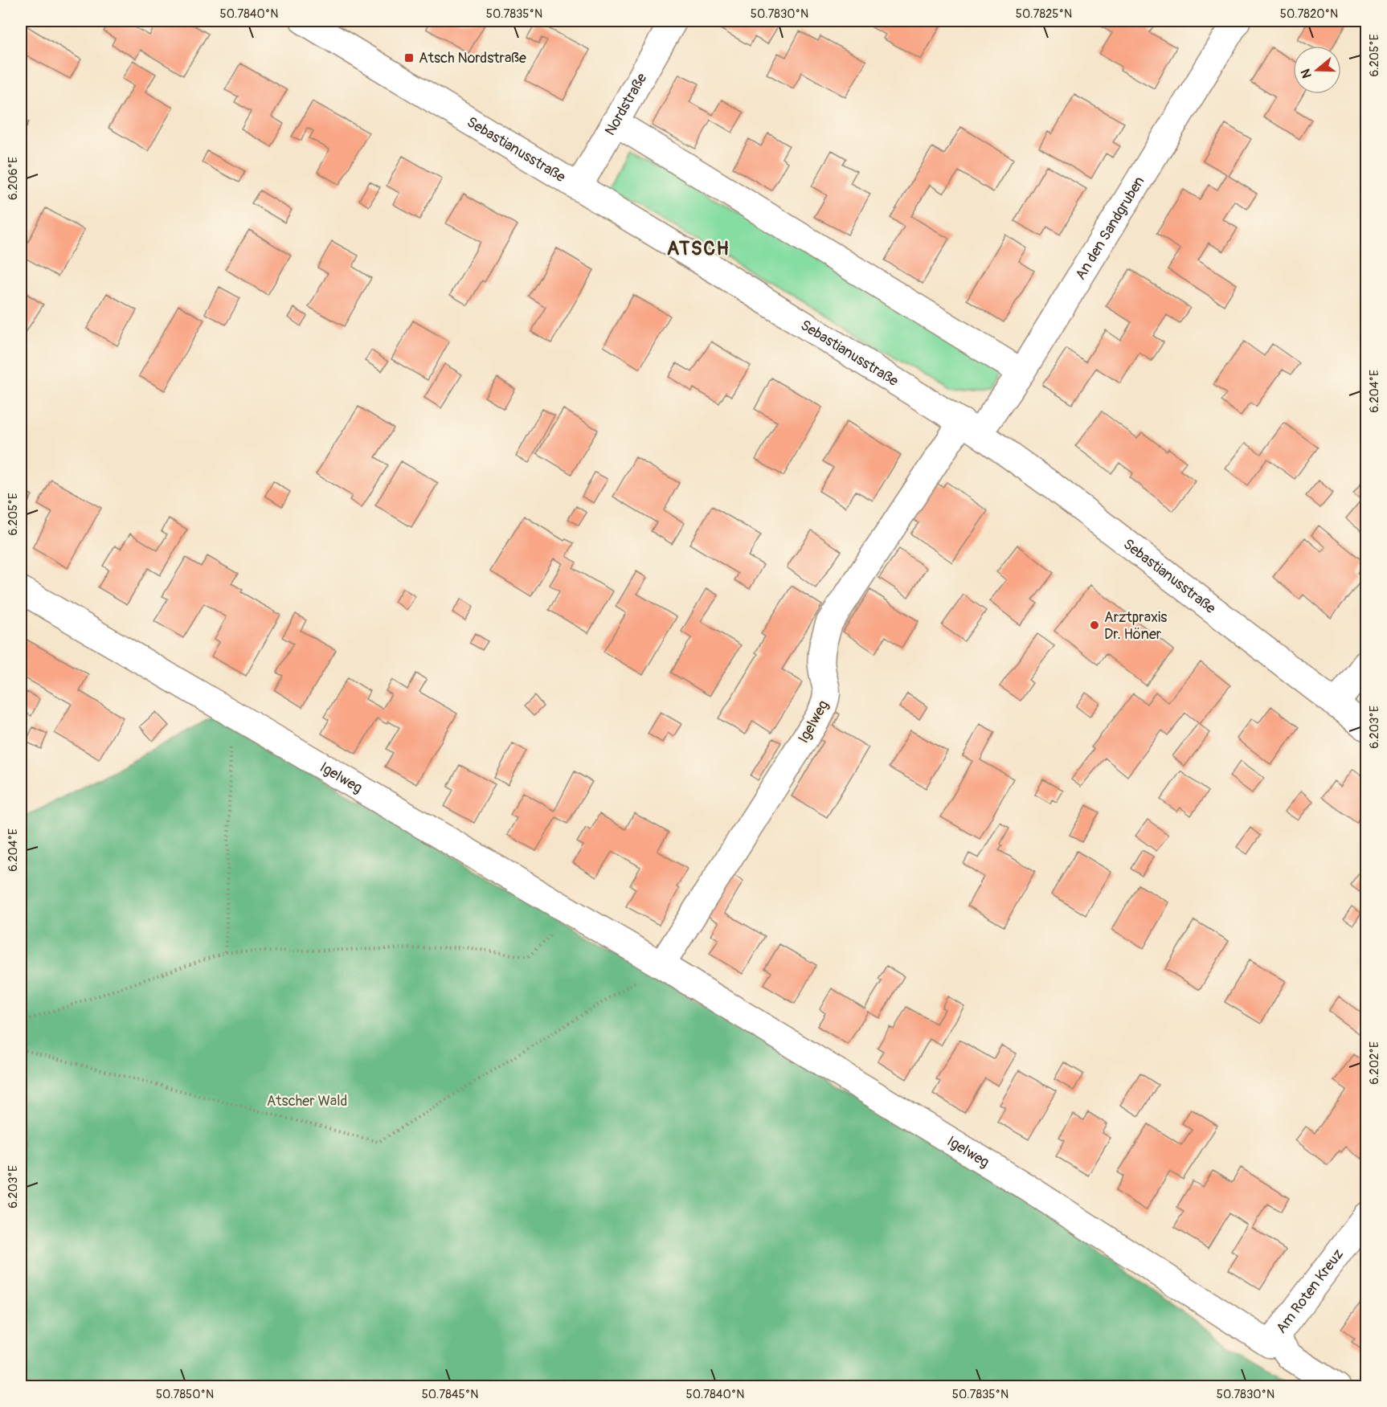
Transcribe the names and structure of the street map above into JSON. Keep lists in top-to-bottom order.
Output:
{
  "streets": {
    "street": [
      "Nordstraße",
      "Sebastianusstraße",
      "An den Sandgruben",
      "Igelweg",
      "Am Roten Kreuz"
    ]
  },
  "crossings": [
    ["Nordstraße", "Sebastianusstraße"],
    ["Sebastianusstraße", "An den Sandgruben"],
    ["Sebastianusstraße", "Igelweg"],
    ["An den Sandgruben", "Igelweg"],
    ["Igelweg", "Am Roten Kreuz"]
  ],
  "districts": ["ATSCH"],
  "parks": ["Atscher Wald"],
  "places": {
    "transit": ["Atsch Nordstraße"],
    "other": ["Arztpraxis Dr. Höner"]
  },
  "north": "left",
  "coordinates": [
    "50.7840°N",
    "50.7835°N",
    "50.7830°N",
    "50.7825°N",
    "50.7820°N",
    "6.205°E",
    "6.206°E",
    "6.204°E",
    "6.203°E",
    "6.202°E",
    "50.7850°N",
    "50.7845°N"
  ]
}
